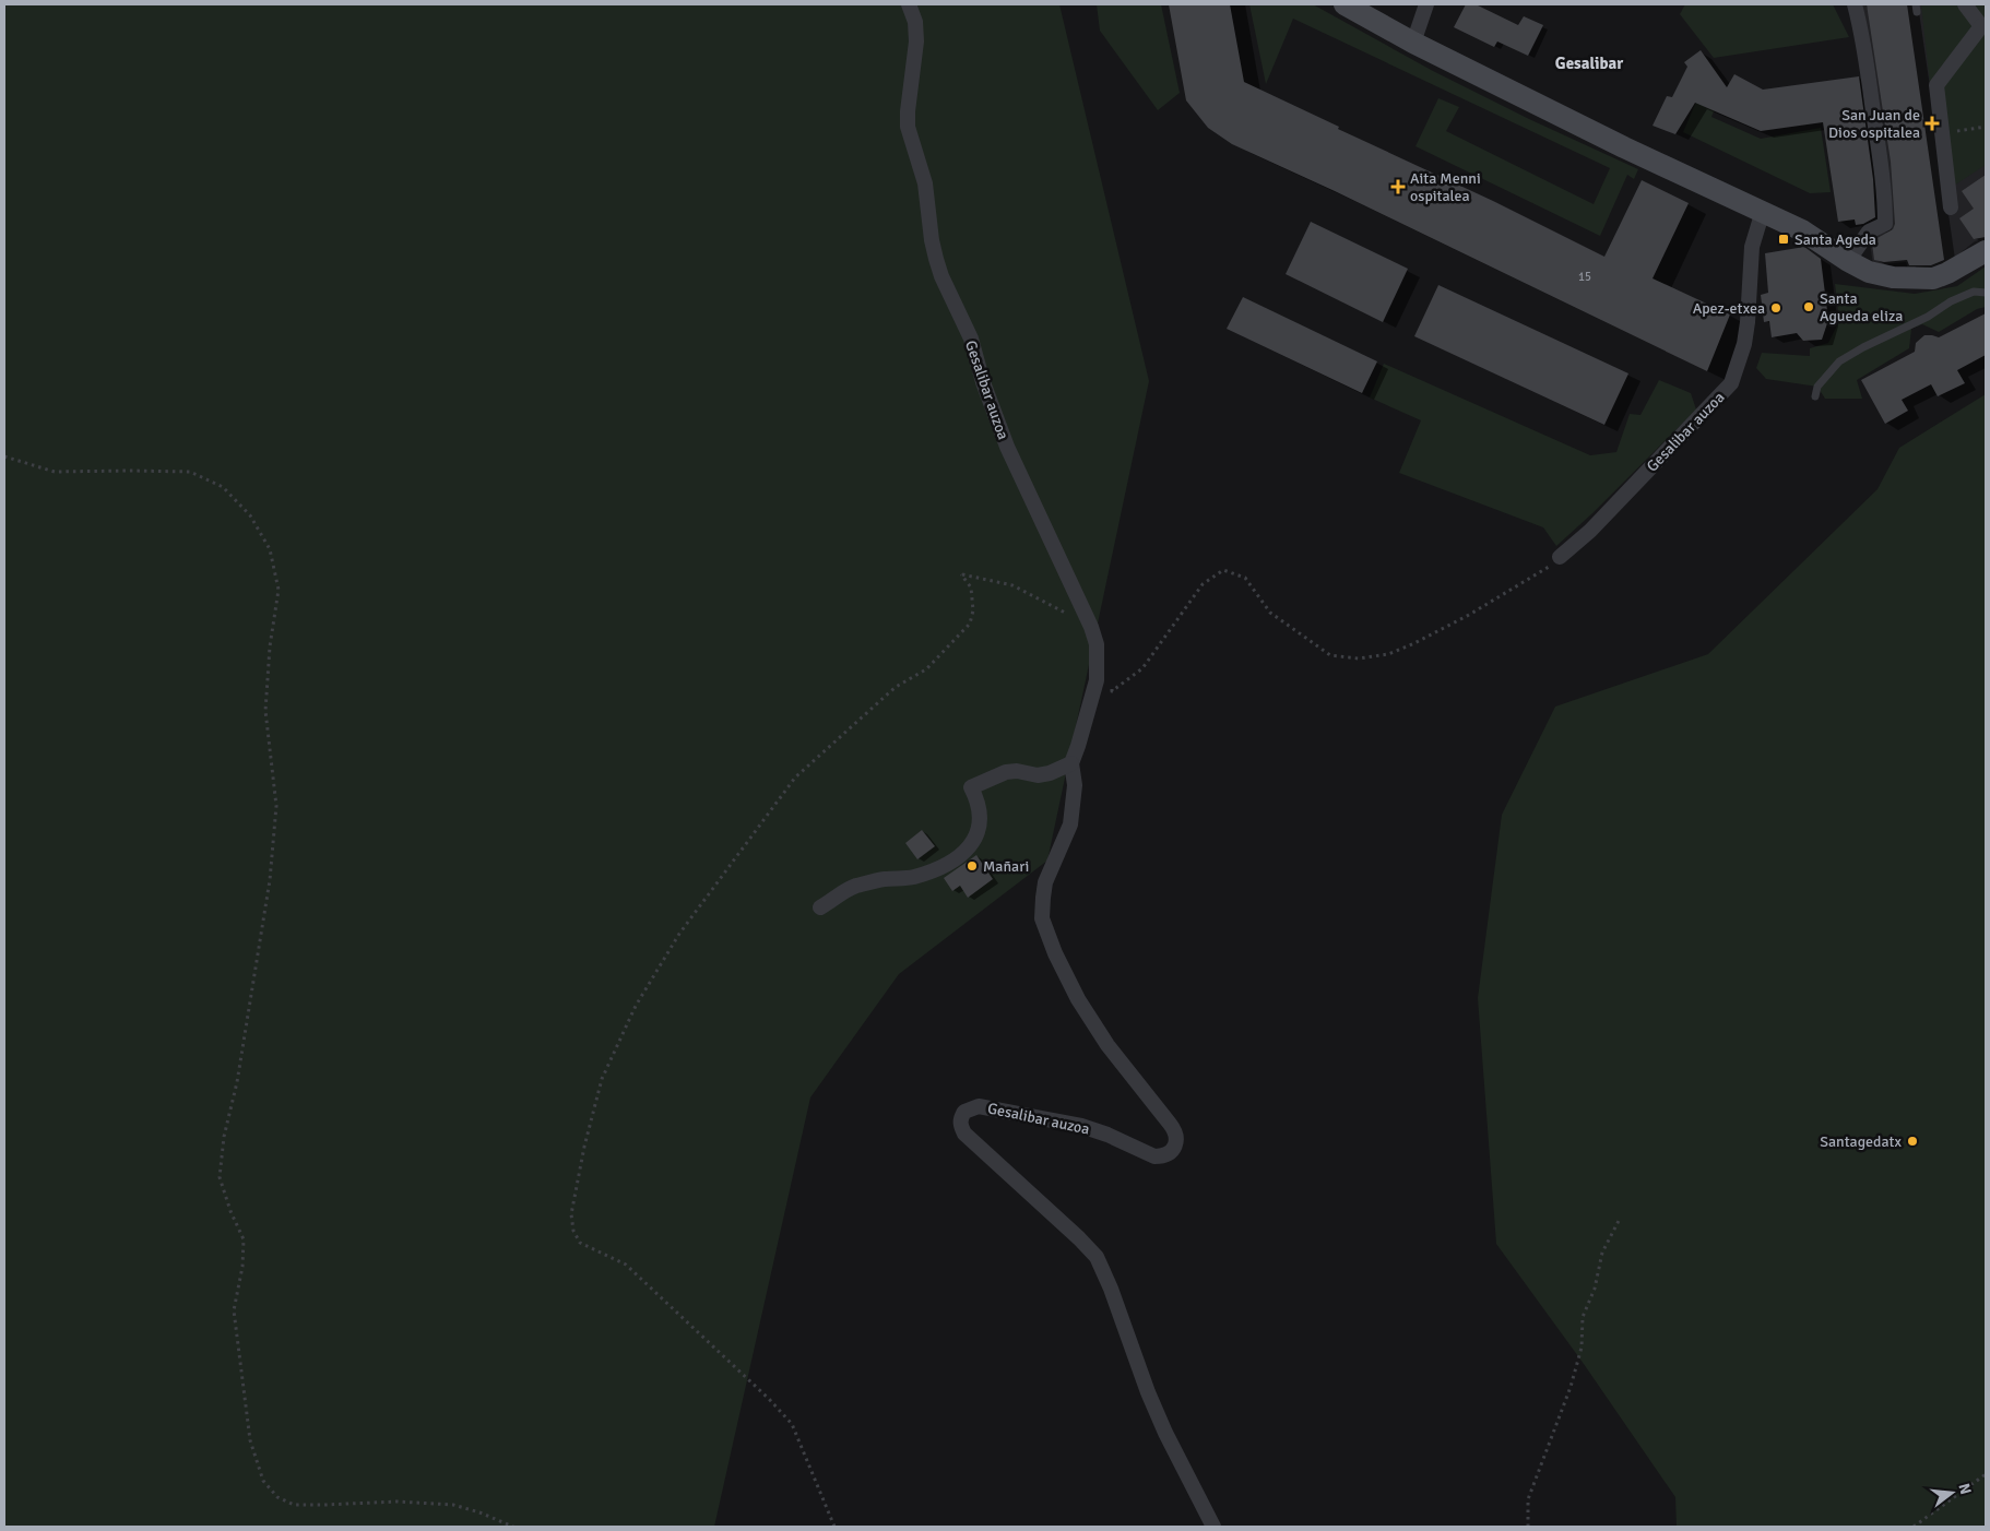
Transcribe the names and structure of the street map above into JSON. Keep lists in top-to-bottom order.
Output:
{
  "streets": {
    "street": ["Gesalibar auzoa"]
  },
  "districts": ["Gesalibar"],
  "places": {
    "health": ["San Juan de Dios ospitalea", "Aita Menni ospitalea"],
    "transit": ["Santa Ageda"],
    "other": [
      "Santa Agueda eliza",
      "Apez-etxea",
      "Mañari",
      "Santagedatx"
    ]
  },
  "house_numbers": ["15"],
  "north": "right"
}
